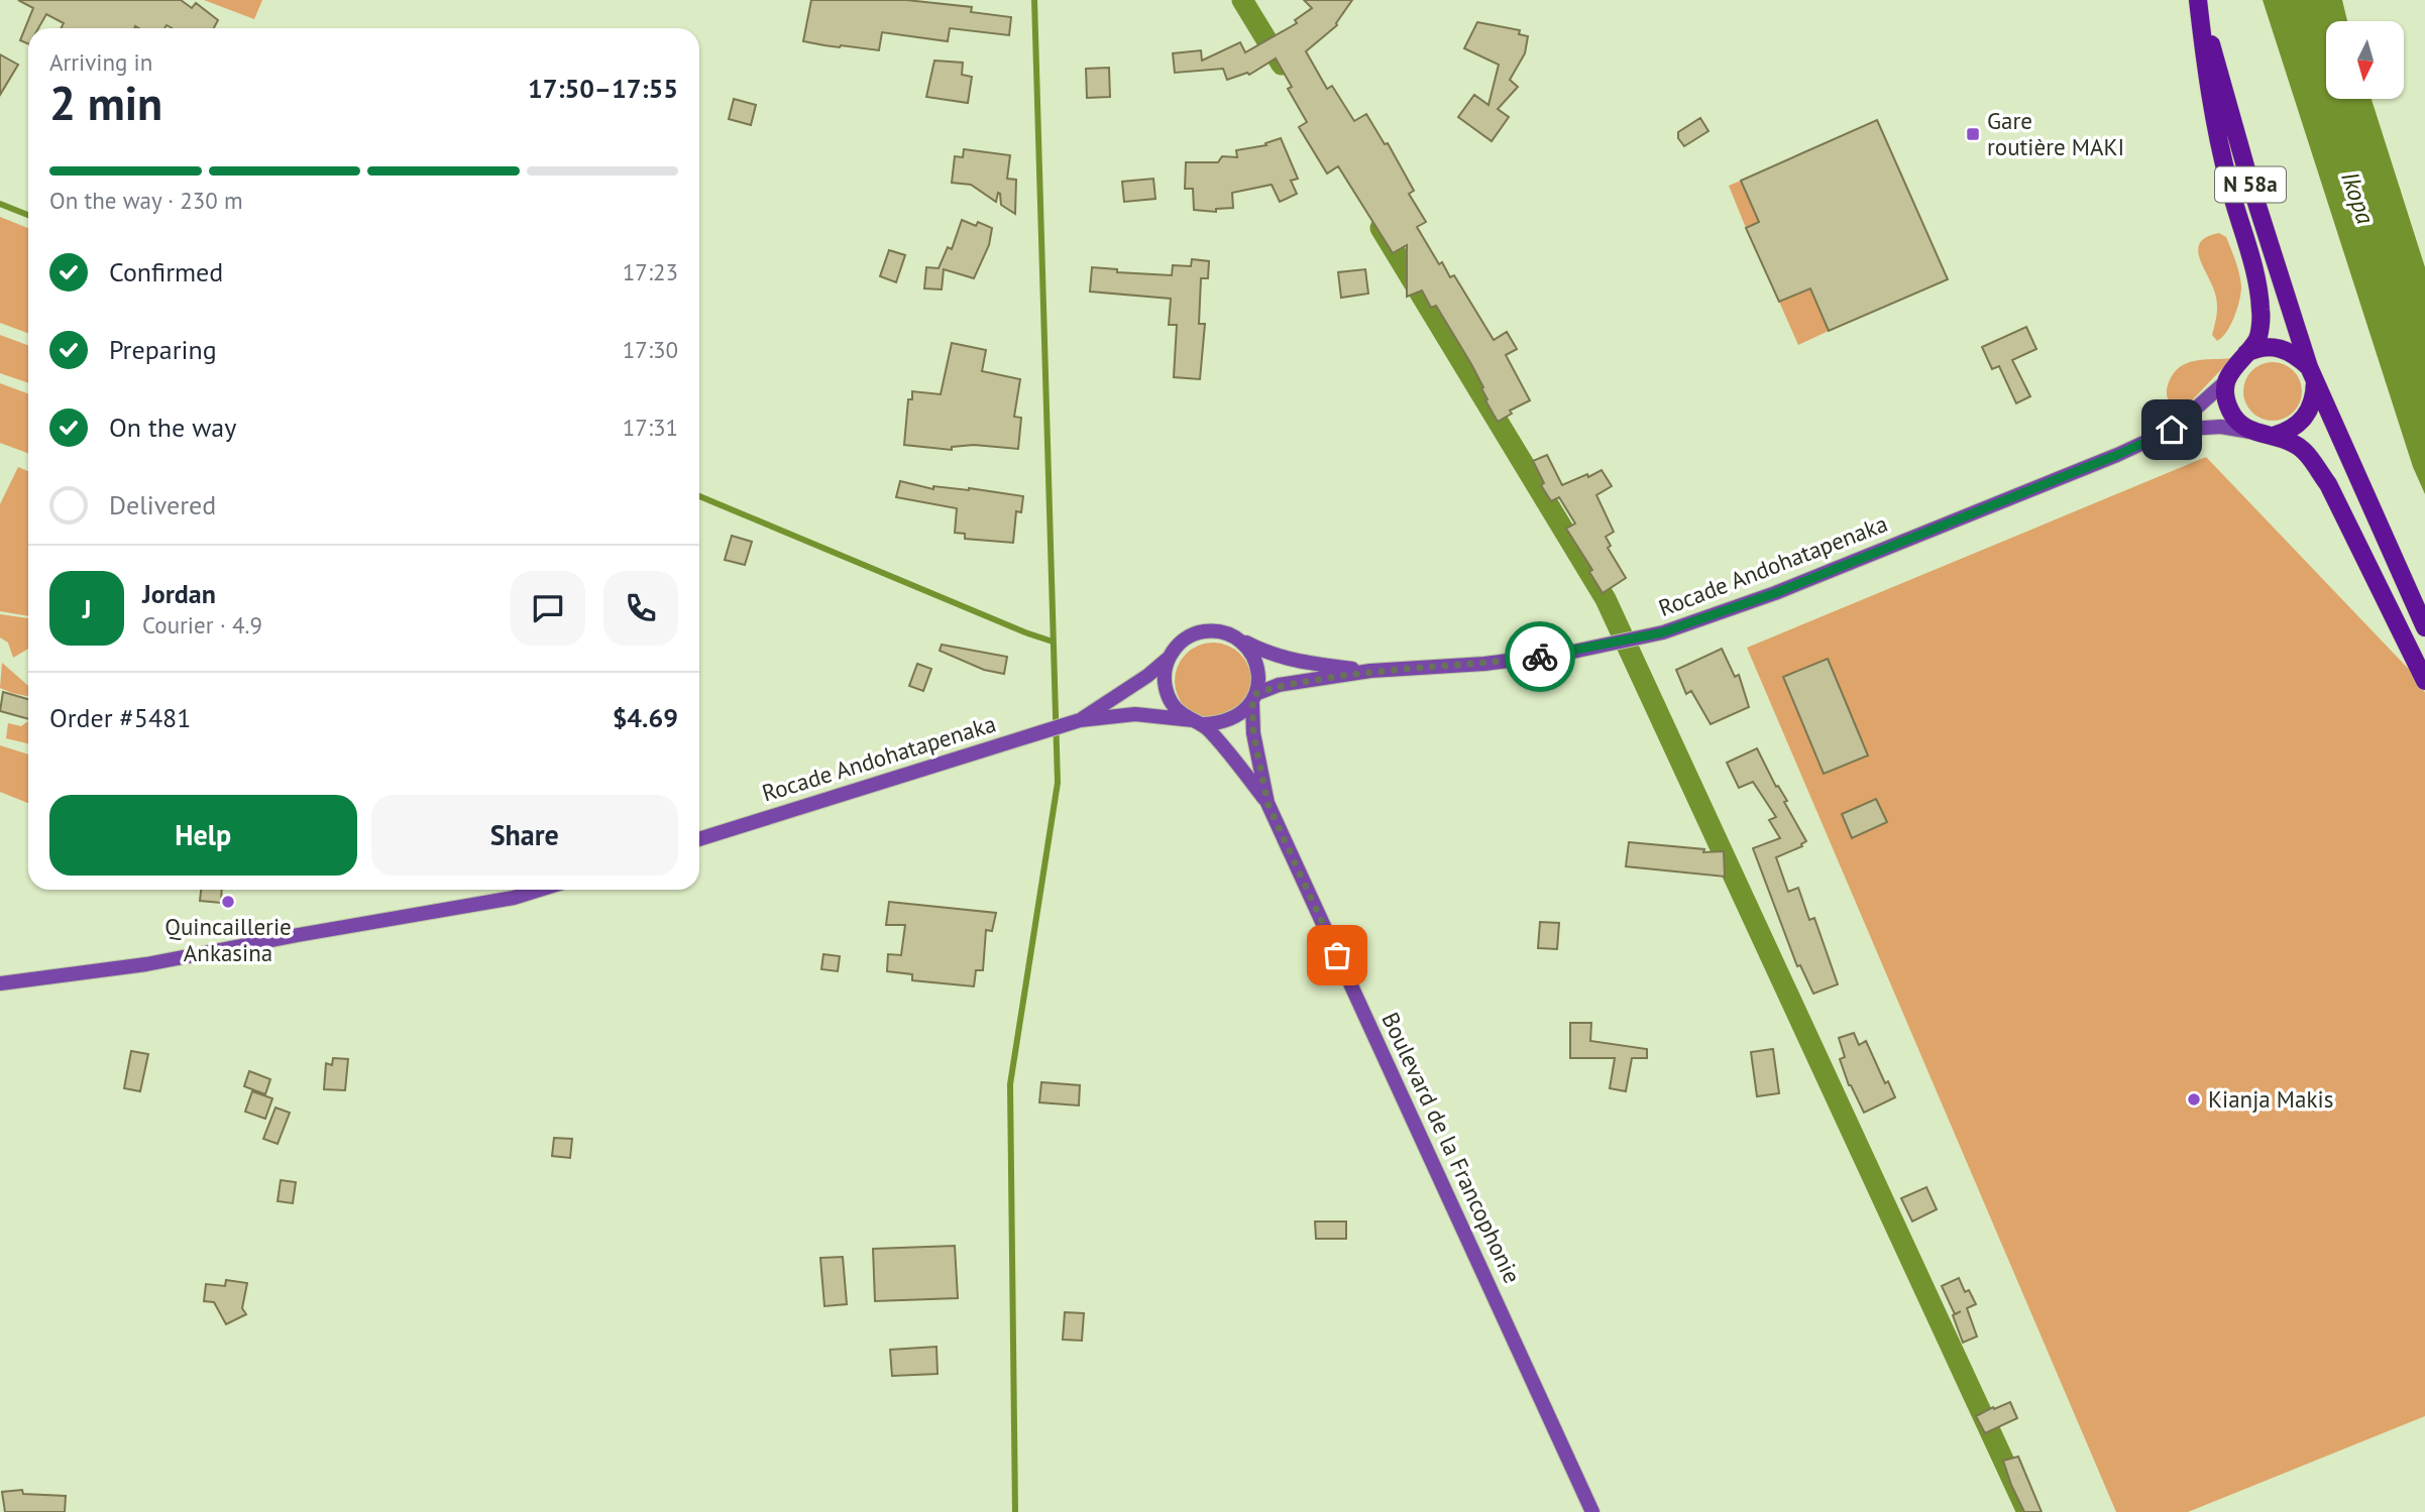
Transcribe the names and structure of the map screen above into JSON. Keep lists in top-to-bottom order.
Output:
{
  "streets": {
    "main road": ["N 58a", "Rocade Andohatapenaka", "Boulevard de la Francophonie"]
  },
  "water": ["Ikopa"],
  "places": {
    "transit": ["Gare routière MAKI"],
    "other": ["Quincaillerie Ankasina", "Kianja Makis"]
  },
  "north": "bottom",
  "page": {
    "heading": ["2 min", "Arriving in", "17:50–17:55"],
    "panel": [
      "Jordan",
      "Courier · 4.9",
      "Order #5481",
      "$4.69"
    ],
    "bar": "On the way · 230 m",
    "list": [
      ["Confirmed", "17:23"],
      ["Preparing", "17:30"],
      ["On the way", "17:31"],
      "Delivered"
    ],
    "round": "J",
    "buttons": ["Help", "Share"]
  }
}
